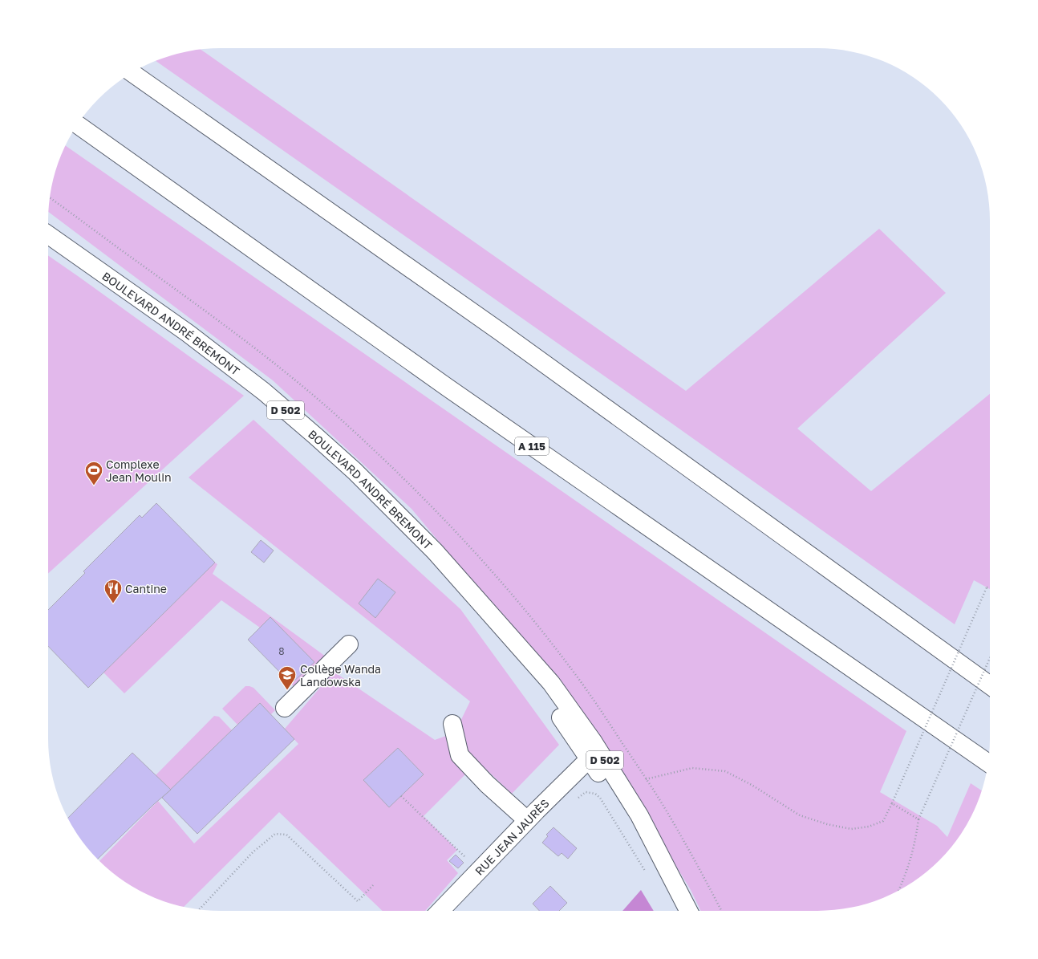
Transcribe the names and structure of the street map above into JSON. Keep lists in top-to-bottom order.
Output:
{
  "streets": {
    "main road": [
      "BOULEVARD ANDRÉ BREMONT",
      "D 502",
      "A 115",
      "RUE JEAN JAURÈS"
    ]
  },
  "crossings": [
    ["BOULEVARD ANDRÉ BREMONT", "RUE JEAN JAURÈS"]
  ],
  "places": {
    "sports": ["Complexe Jean Moulin"],
    "restaurant": ["Cantine"],
    "school or university": ["Collège Wanda Landowska"]
  },
  "house_numbers": ["8"]
}
